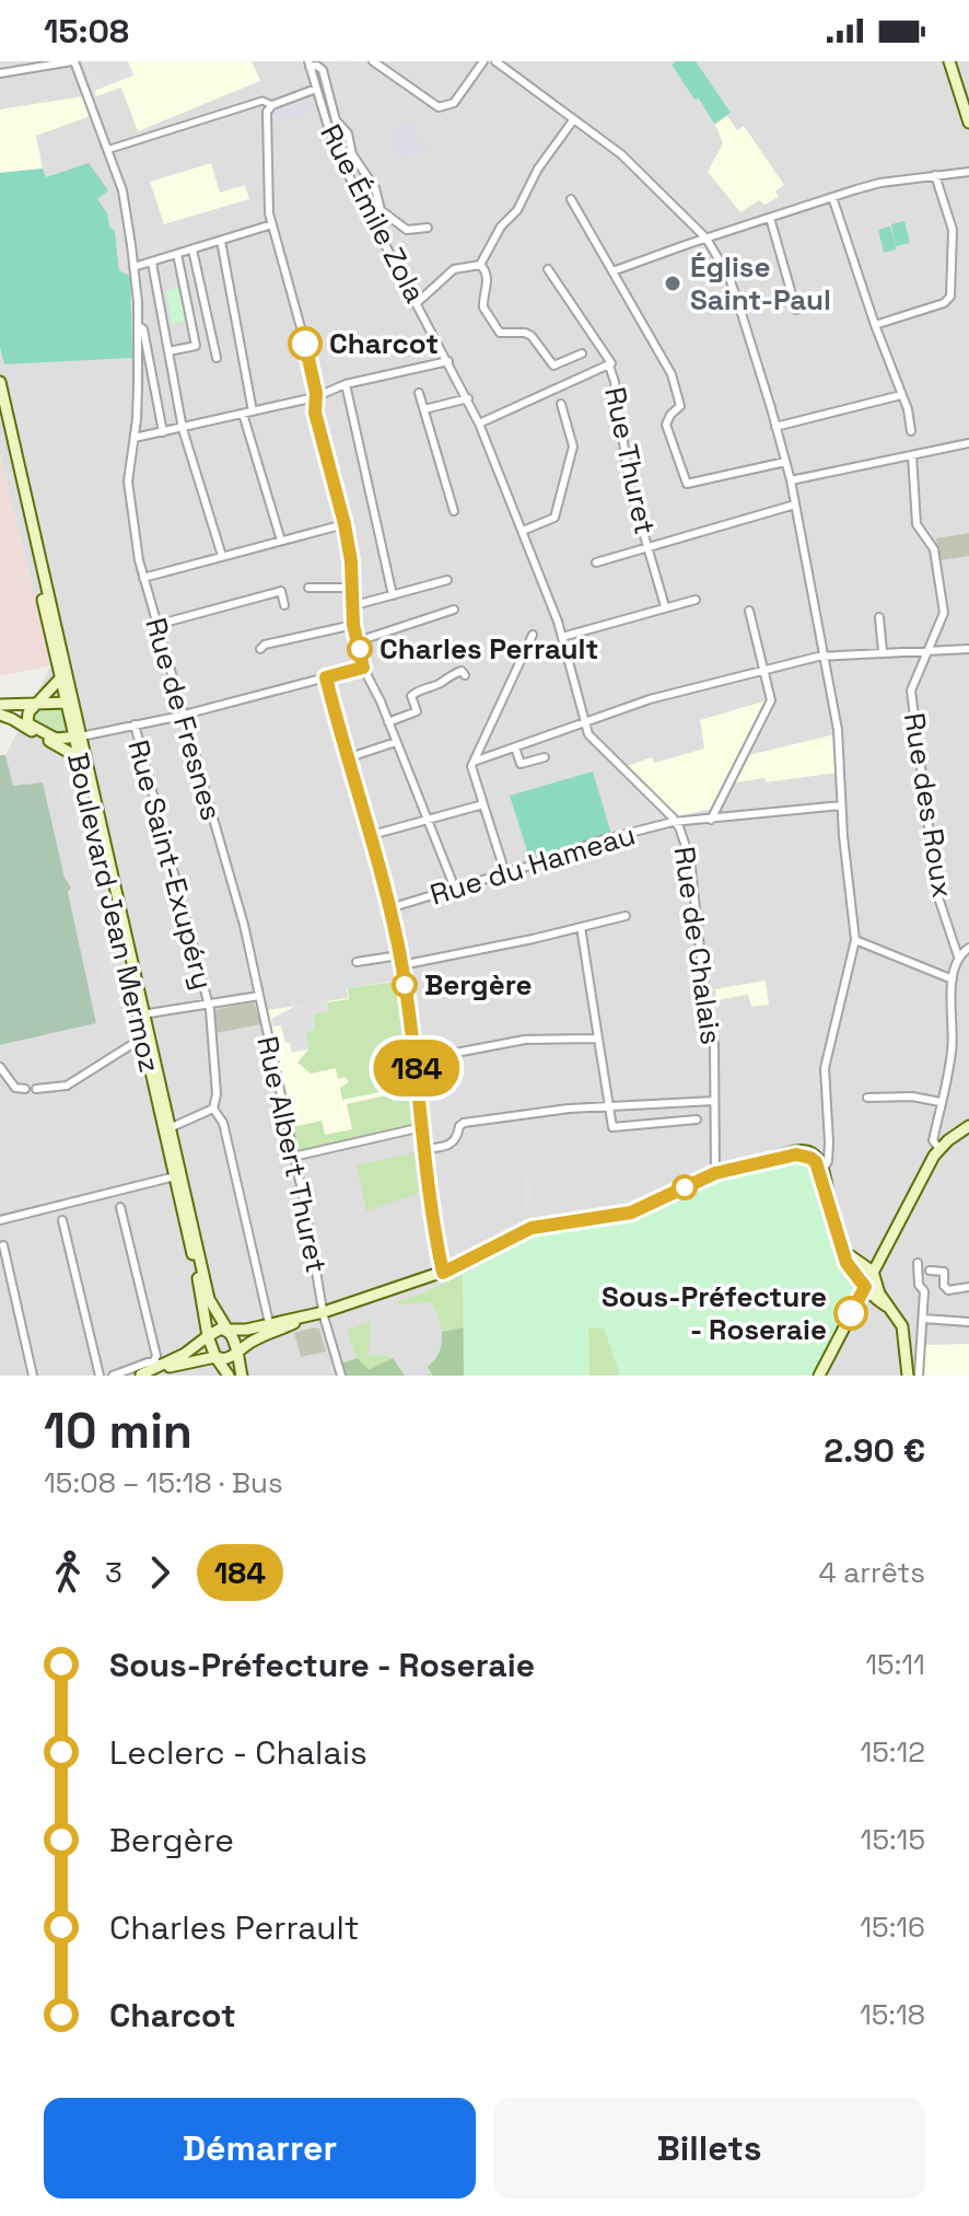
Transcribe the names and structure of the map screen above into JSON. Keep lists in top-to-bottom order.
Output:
{
  "streets": {
    "main road": ["Boulevard Jean Mermoz"],
    "street": [
      "Rue Émile Zola",
      "Rue Thuret",
      "Rue de Fresnes",
      "Rue des Roux",
      "Rue Saint-Exupéry",
      "Rue du Hameau",
      "Rue de Chalais",
      "Rue Albert Thuret"
    ]
  },
  "crossings": [
    ["Rue Émile Zola", "Rue de Chalais"],
    ["Rue de Fresnes", "Rue Albert Thuret"],
    ["Rue du Hameau", "Rue de Chalais"]
  ],
  "places": [
    "Église Saint-Paul",
    "Charcot",
    "Charles Perrault",
    "Bergère",
    "Sous-Préfecture - Roseraie"
  ],
  "lines": ["bus line 184"],
  "page": {
    "status": "15:08",
    "on_map": "184",
    "heading": ["10 min", "15:08 – 15:18 · Bus", "2.90 €"],
    "legs": ["3", "184", "4 arrêts"],
    "list": [
      {
        "name": "Sous-Préfecture - Roseraie",
        "value": "15:11"
      },
      {
        "name": "Leclerc - Chalais",
        "value": "15:12"
      },
      {
        "name": "Bergère",
        "value": "15:15"
      },
      {
        "name": "Charles Perrault",
        "value": "15:16"
      },
      {
        "name": "Charcot",
        "value": "15:18"
      }
    ],
    "buttons": ["Démarrer", "Billets"]
  }
}
